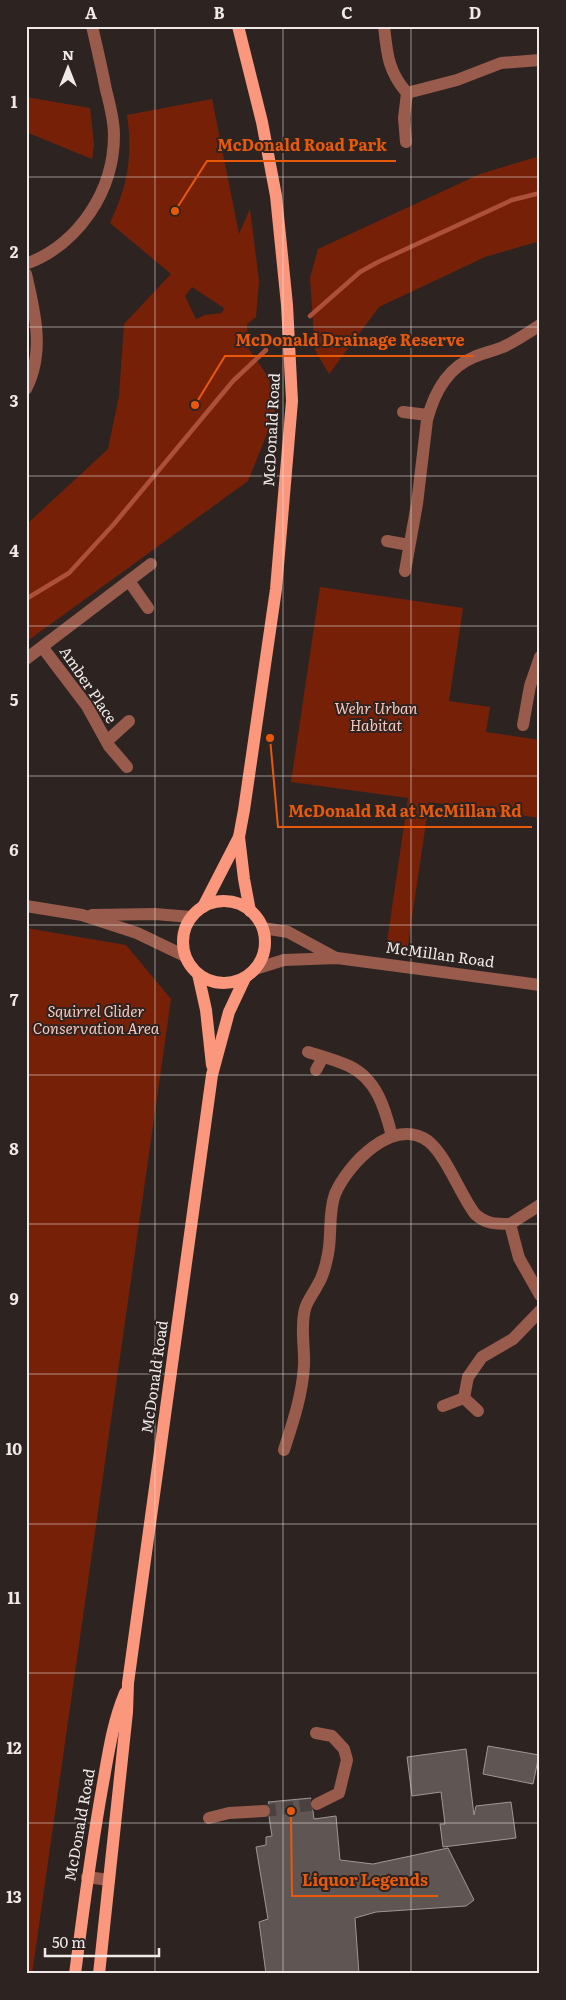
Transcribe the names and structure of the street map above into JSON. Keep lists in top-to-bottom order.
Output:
{
  "streets": {
    "main road": ["McDonald Road"],
    "street": ["Amber Place", "McMillan Road"]
  },
  "crossings": [
    ["McDonald Road", "McMillan Road"]
  ],
  "parks": ["Wehr Urban Habitat", "Squirrel Glider Conservation Area"],
  "places": [
    "McDonald Road Park",
    "McDonald Drainage Reserve",
    "McDonald Rd at McMillan Rd",
    "Liquor Legends"
  ],
  "scale_bar": "50 m",
  "north": "top",
  "grid": {
    "columns": [
      "A",
      "B",
      "C",
      "D"
    ],
    "rows": [
      "1",
      "2",
      "3",
      "4",
      "5",
      "6",
      "7",
      "8",
      "9",
      "10",
      "11",
      "12",
      "13"
    ]
  }
}
